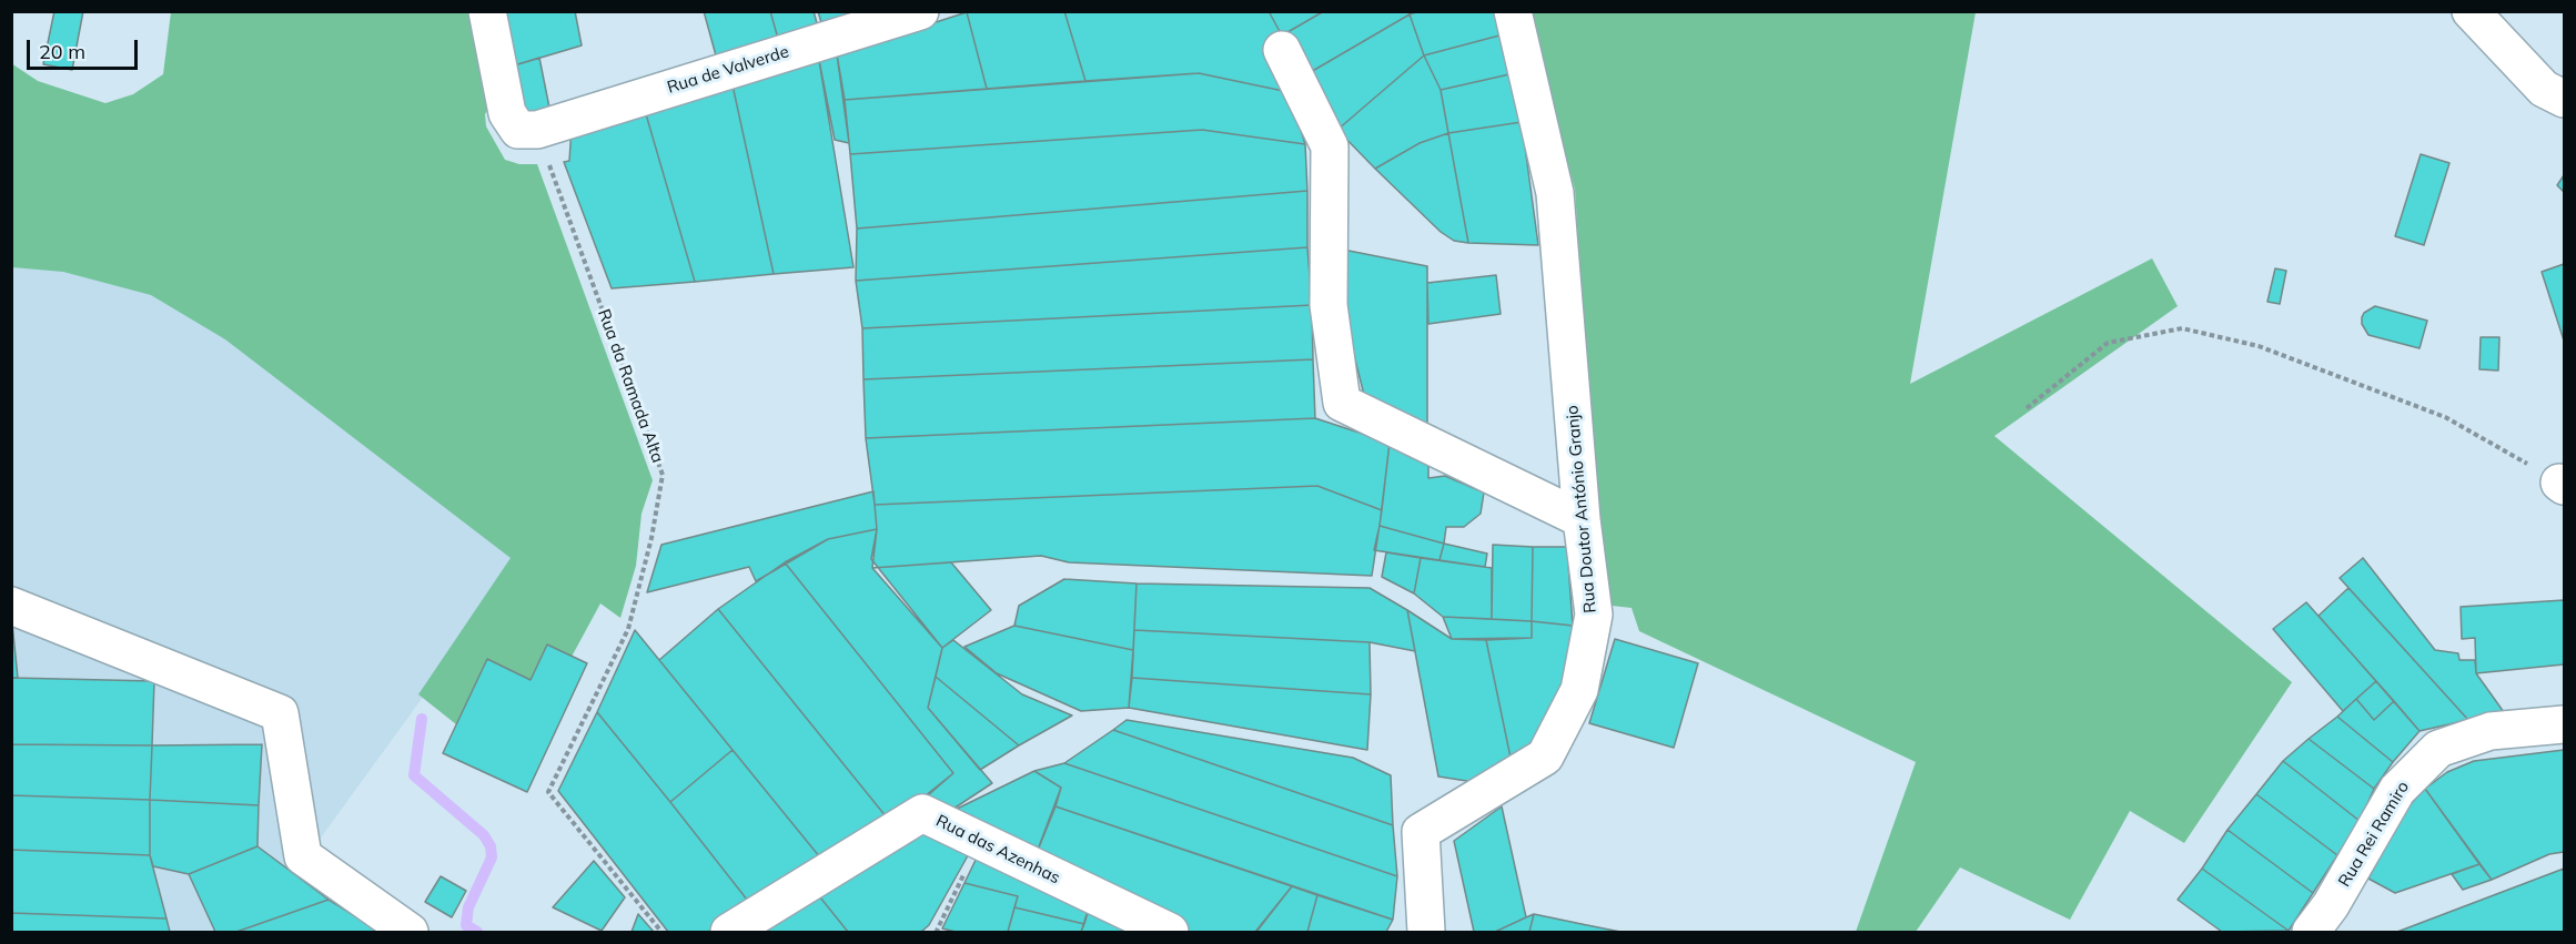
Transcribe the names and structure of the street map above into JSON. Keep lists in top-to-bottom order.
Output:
{
  "streets": {
    "street": [
      "Rua de Valverde",
      "Rua Doutor António Granjo",
      "Rua Rei Ramiro",
      "Rua das Azenhas"
    ],
    "path": ["Rua da Ramada Alta"]
  },
  "crossings": [
    ["Rua de Valverde", "Rua da Ramada Alta"]
  ],
  "scale_bar": "20 m"
}
